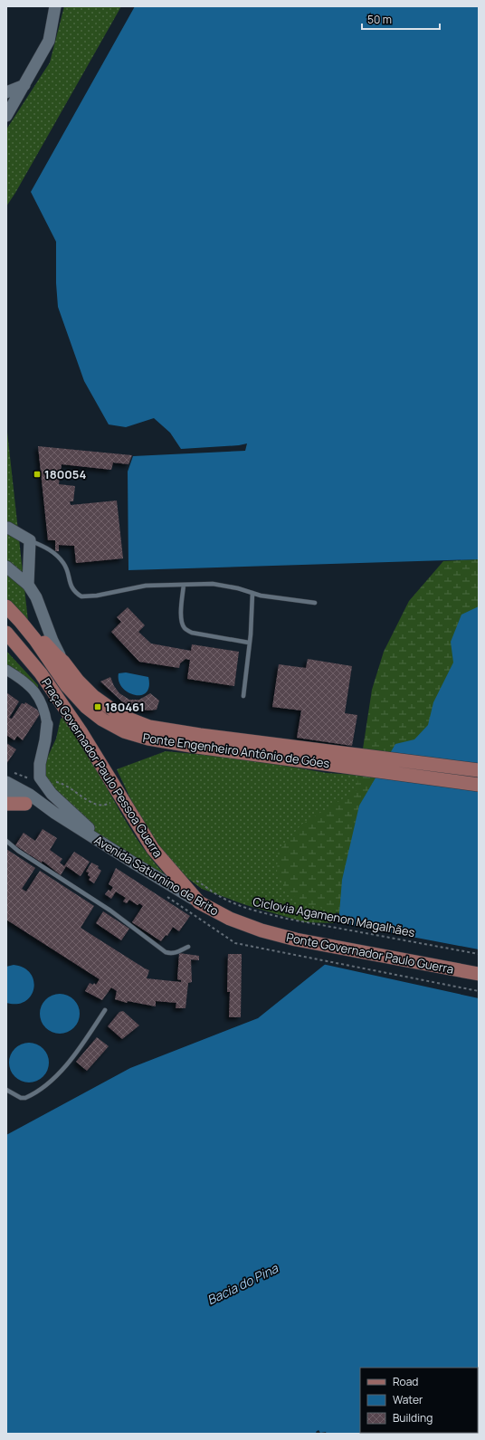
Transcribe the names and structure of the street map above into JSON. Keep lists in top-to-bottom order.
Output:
{
  "streets": {
    "main road": [
      "Ponte Engenheiro Antônio de Góes",
      "Praça Governador Paulo Pessoa Guerra",
      "Avenida Saturnino de Brito",
      "Ponte Governador Paulo Guerra"
    ],
    "path": ["Ciclovia Agamenon Magalhães"]
  },
  "crossings": [
    ["Praça Governador Paulo Pessoa Guerra", "Avenida Saturnino de Brito"],
    ["Avenida Saturnino de Brito", "Ponte Governador Paulo Guerra"]
  ],
  "water": ["Bacia do Pina"],
  "places": {
    "transit": ["180054", "180461"]
  },
  "legend": ["Road", "Water", "Building"],
  "scale_bar": "50 m"
}
